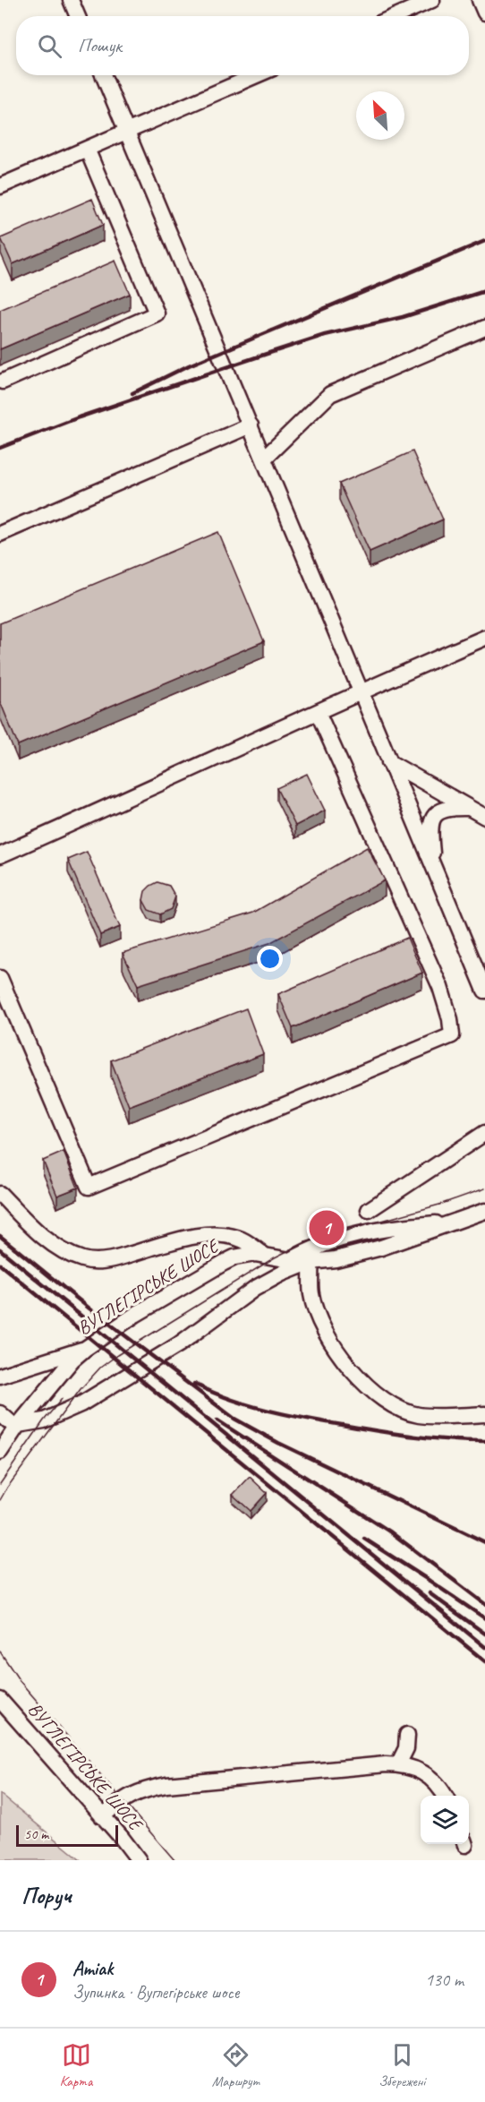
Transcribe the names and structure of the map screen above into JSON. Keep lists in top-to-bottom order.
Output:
{
  "streets": {
    "street": ["ВУГЛЕГІРСЬКЕ ШОСЕ"]
  },
  "scale_bar": "50 m",
  "north": "top left",
  "page": {
    "search": "Пошук",
    "pins": "1",
    "scale": "50 m",
    "heading": "Поруч",
    "list": [
      {
        "mark": "1",
        "name": "Amiak",
        "note": "Зупинка · Вуглегірське шосе",
        "value": "130 m"
      }
    ],
    "nav": ["Карта", "Маршрут", "Збережені"]
  }
}
